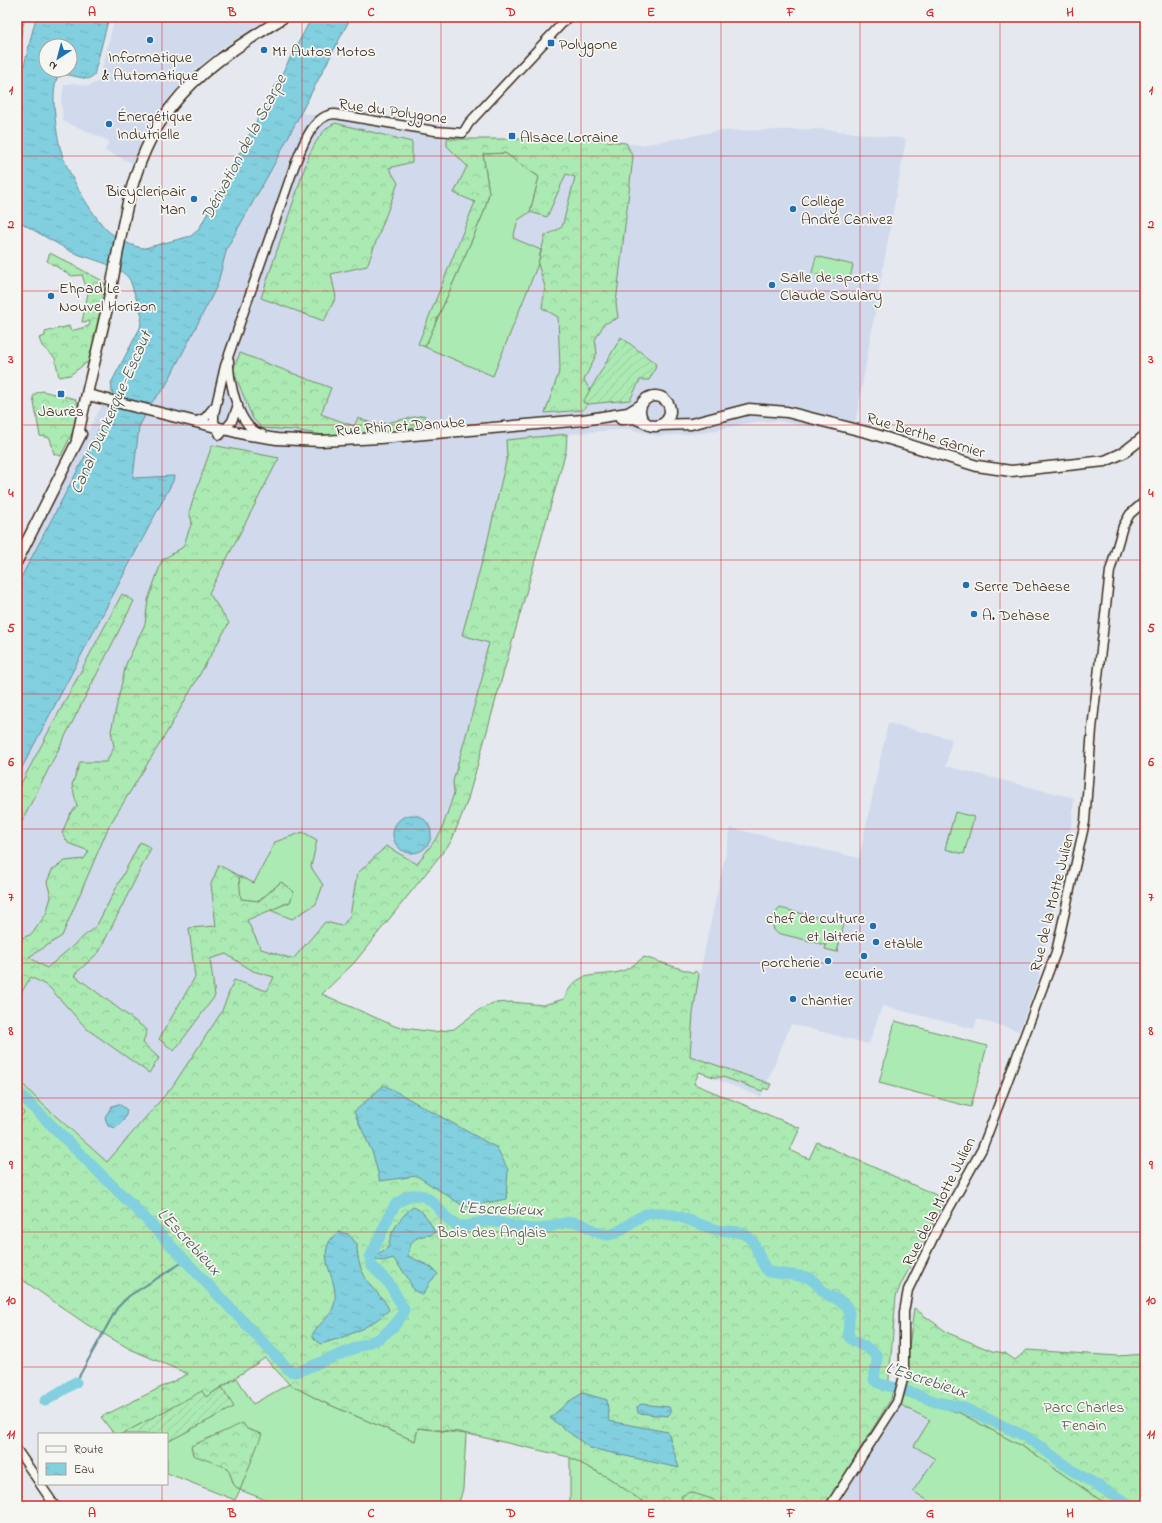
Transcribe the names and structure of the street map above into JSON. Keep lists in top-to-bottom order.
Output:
{
  "streets": {
    "main road": ["Rue Rhin et Danube", "Rue Berthe Garnier"],
    "street": ["Rue du Polygone", "Rue de la Motte Julien"]
  },
  "crossings": [
    ["Rue du Polygone", "Rue Rhin et Danube"],
    ["Rue Rhin et Danube", "Rue Berthe Garnier"]
  ],
  "water": ["Dérivation de la Scarpe", "Canal Dunkerque-Escaut", "L'Escrebieux"],
  "parks": ["Bois des Anglais", "Parc Charles Fenain"],
  "places": {
    "other": [
      "Informatique & Automatique",
      "Mt Autos Motos",
      "Énergétique Indutrielle",
      "Bicycleripair Man",
      "Collège André Canivez",
      "Salle de sports Claude Soulary",
      "Ehpad Le Nouvel Horizon",
      "Serre Dehaese",
      "A. Dehase",
      "chef de culture et laiterie",
      "etable",
      "ecurie",
      "porcherie",
      "chantier"
    ],
    "transit": ["Polygone", "Alsace Lorraine", "Jaurès"]
  },
  "legend": ["Route", "Eau"],
  "north": "bottom left",
  "grid": {
    "columns": [
      "A",
      "B",
      "C",
      "D",
      "E",
      "F",
      "G",
      "H"
    ],
    "rows": [
      "1",
      "2",
      "3",
      "4",
      "5",
      "6",
      "7",
      "8",
      "9",
      "10",
      "11"
    ]
  }
}
